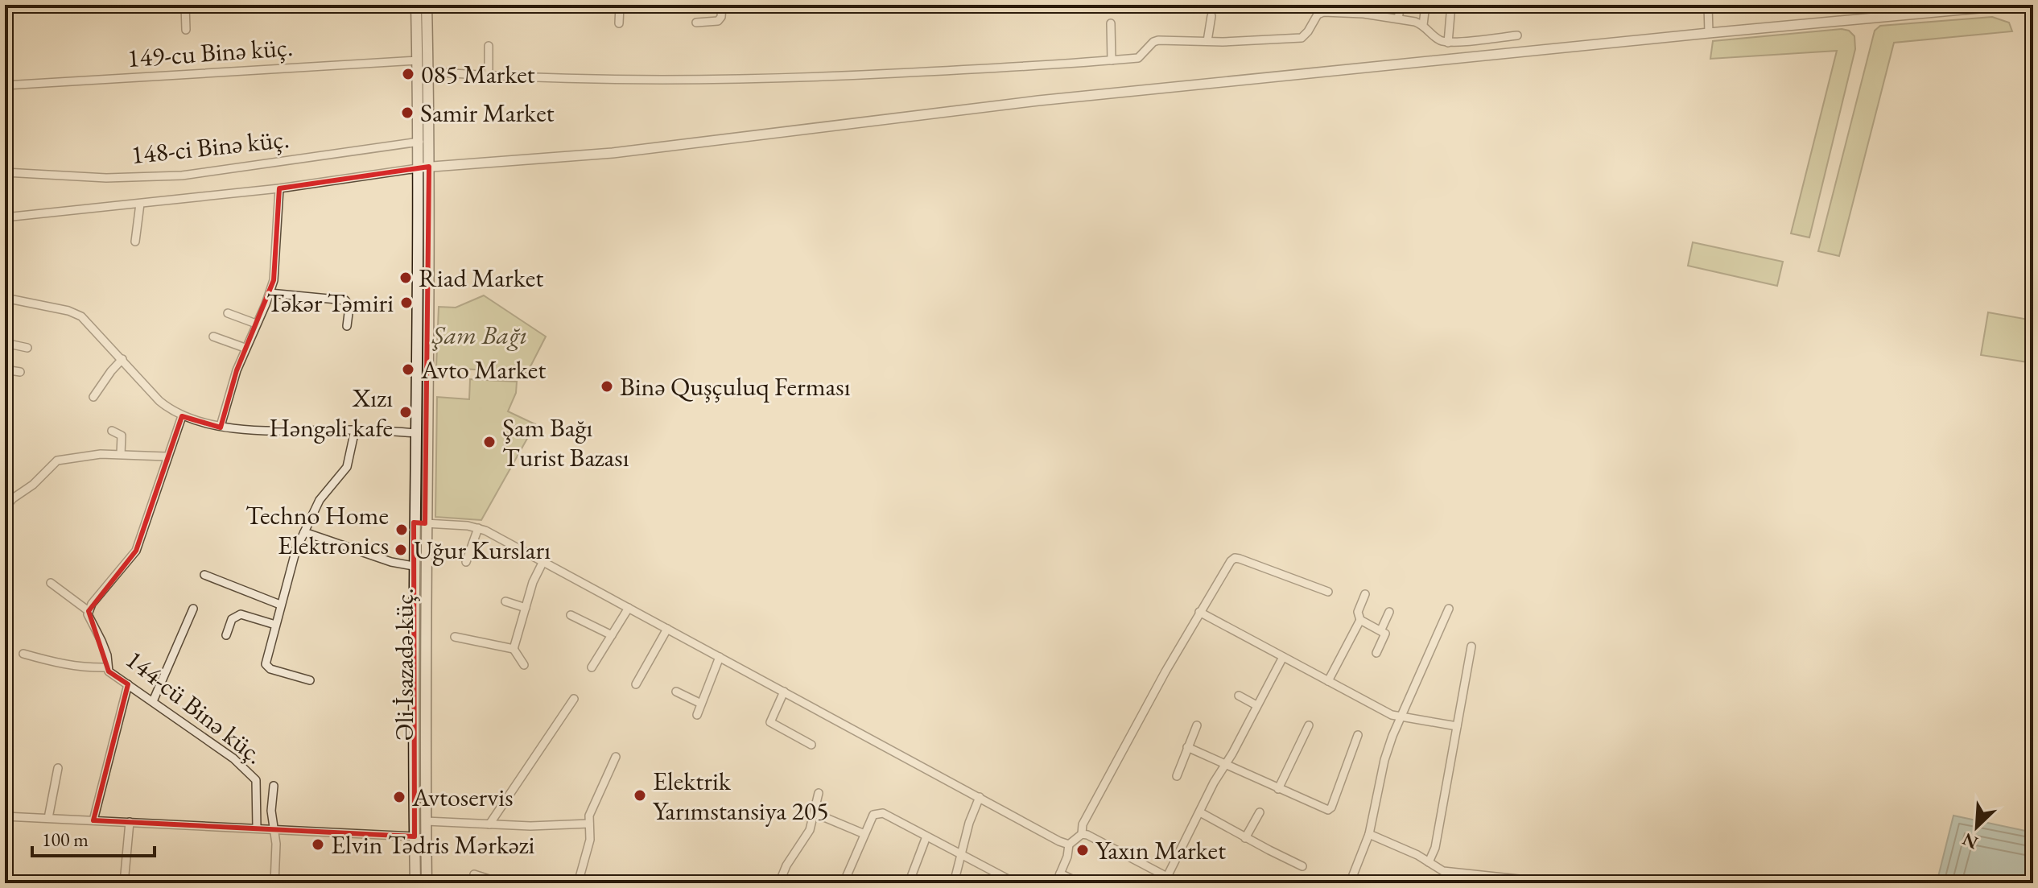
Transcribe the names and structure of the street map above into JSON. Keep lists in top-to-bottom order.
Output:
{
  "streets": {
    "main road": ["Əli İsazadə küç."],
    "street": ["149-cu Binə küç.", "148-ci Binə küç.", "144-cü Binə küç."]
  },
  "crossings": [
    ["149-cu Binə küç.", "Əli İsazadə küç."],
    ["148-ci Binə küç.", "Əli İsazadə küç."]
  ],
  "parks": ["Şam Bağı"],
  "places": [
    "085 Market",
    "Samir Market",
    "Riad Market",
    "Təkər Təmiri",
    "Avto Market",
    "Binə Quşçuluq Ferması",
    "Xızı Həngəli kafe",
    "Şam Bağı Turist Bazası",
    "Techno Home Elektronics",
    "Uğur Kursları",
    "Elektrik Yarımstansiya 205",
    "Avtoservis",
    "Elvin Tədris Mərkəzi",
    "Yaxın Market"
  ],
  "scale_bar": "100 m",
  "north": "bottom left"
}
